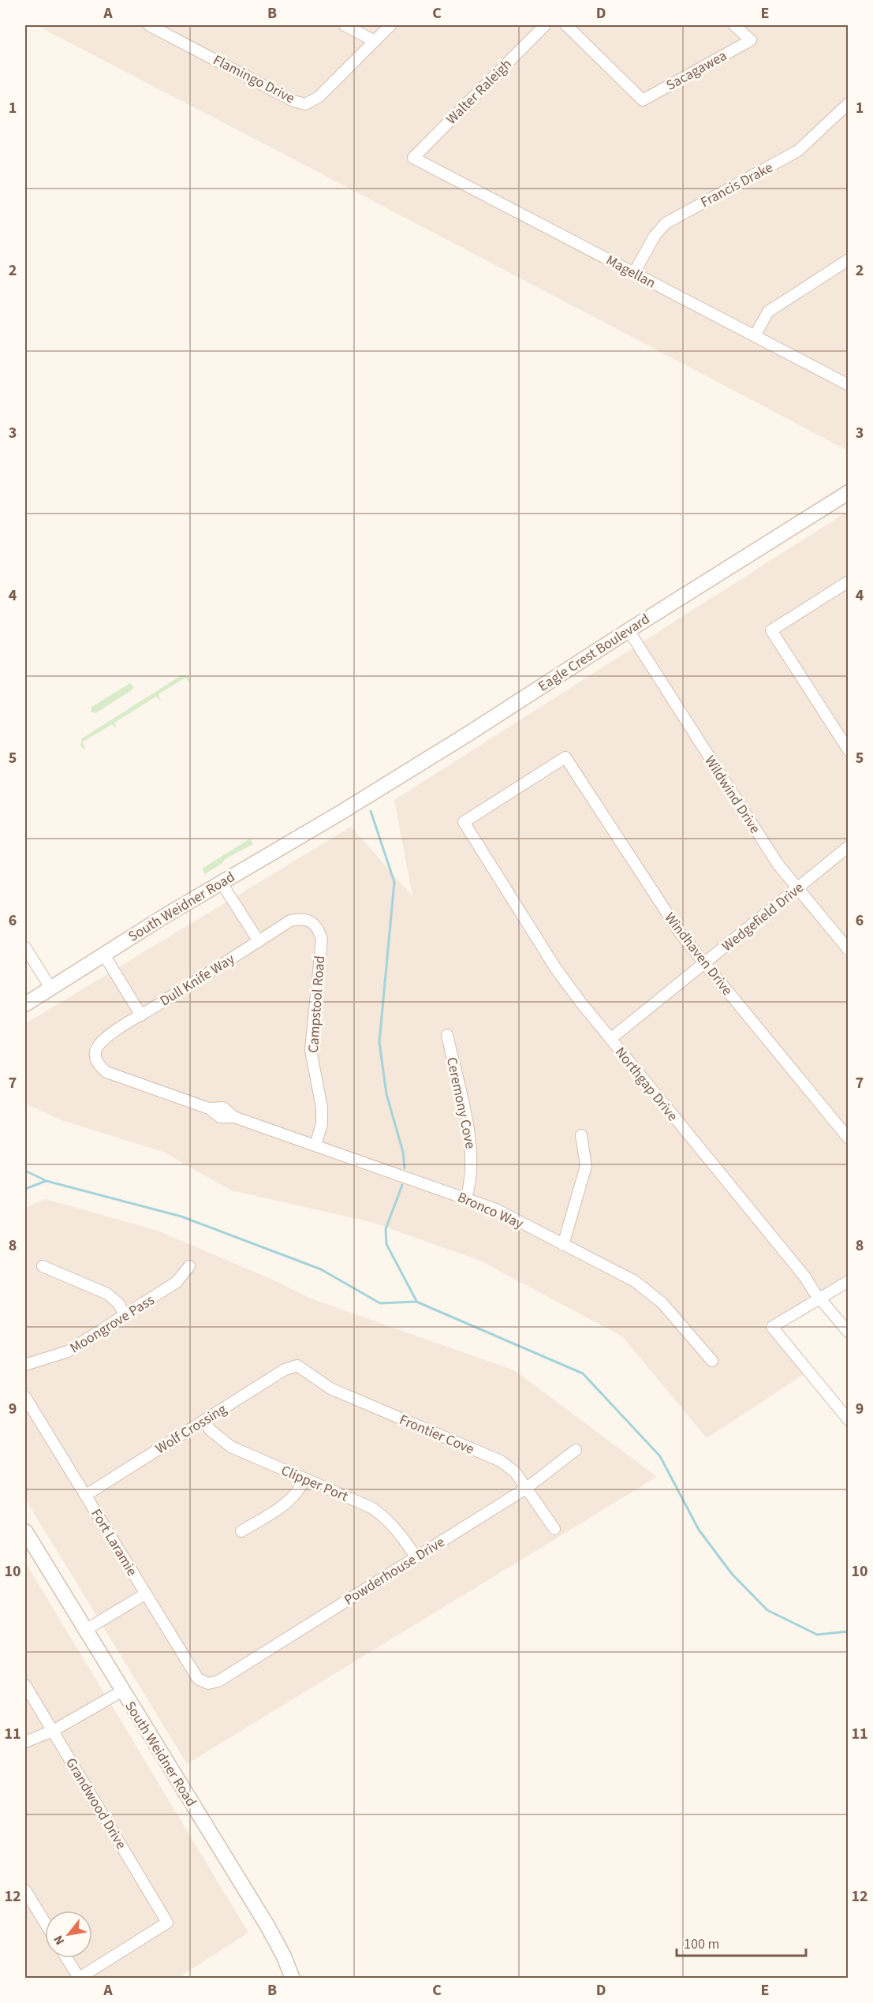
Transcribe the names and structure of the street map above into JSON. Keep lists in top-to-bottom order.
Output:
{
  "streets": {
    "main road": ["Eagle Crest Boulevard", "South Weidner Road"],
    "street": [
      "Sacagawea",
      "Flamingo Drive",
      "Walter Raleigh",
      "Francis Drake",
      "Magellan",
      "Wildwind Drive",
      "Wedgefield Drive",
      "Windhaven Drive",
      "Dull Knife Way",
      "Campstool Road",
      "Northgap Drive",
      "Ceremony Cove",
      "Bronco Way",
      "Moongrove Pass",
      "Wolf Crossing",
      "Frontier Cove",
      "Clipper Port",
      "Fort Laramie",
      "Powderhouse Drive",
      "Grandwood Drive"
    ]
  },
  "crossings": [
    ["Walter Raleigh", "Magellan"],
    ["Francis Drake", "Magellan"],
    ["Eagle Crest Boulevard", "Wildwind Drive"],
    ["Eagle Crest Boulevard", "South Weidner Road"],
    ["Wildwind Drive", "Wedgefield Drive"],
    ["Wedgefield Drive", "Windhaven Drive"],
    ["Wedgefield Drive", "Northgap Drive"],
    ["Windhaven Drive", "Northgap Drive"],
    ["Dull Knife Way", "Campstool Road"],
    ["Dull Knife Way", "Bronco Way"],
    ["Campstool Road", "Bronco Way"],
    ["Ceremony Cove", "Bronco Way"],
    ["Wolf Crossing", "Frontier Cove"],
    ["Wolf Crossing", "Clipper Port"],
    ["Wolf Crossing", "Fort Laramie"],
    ["Frontier Cove", "Powderhouse Drive"],
    ["Clipper Port", "Powderhouse Drive"],
    ["Fort Laramie", "Powderhouse Drive"]
  ],
  "scale_bar": "100 m",
  "north": "bottom left",
  "grid": {
    "columns": [
      "A",
      "B",
      "C",
      "D",
      "E"
    ],
    "rows": [
      "1",
      "2",
      "3",
      "4",
      "5",
      "6",
      "7",
      "8",
      "9",
      "10",
      "11",
      "12"
    ]
  }
}
